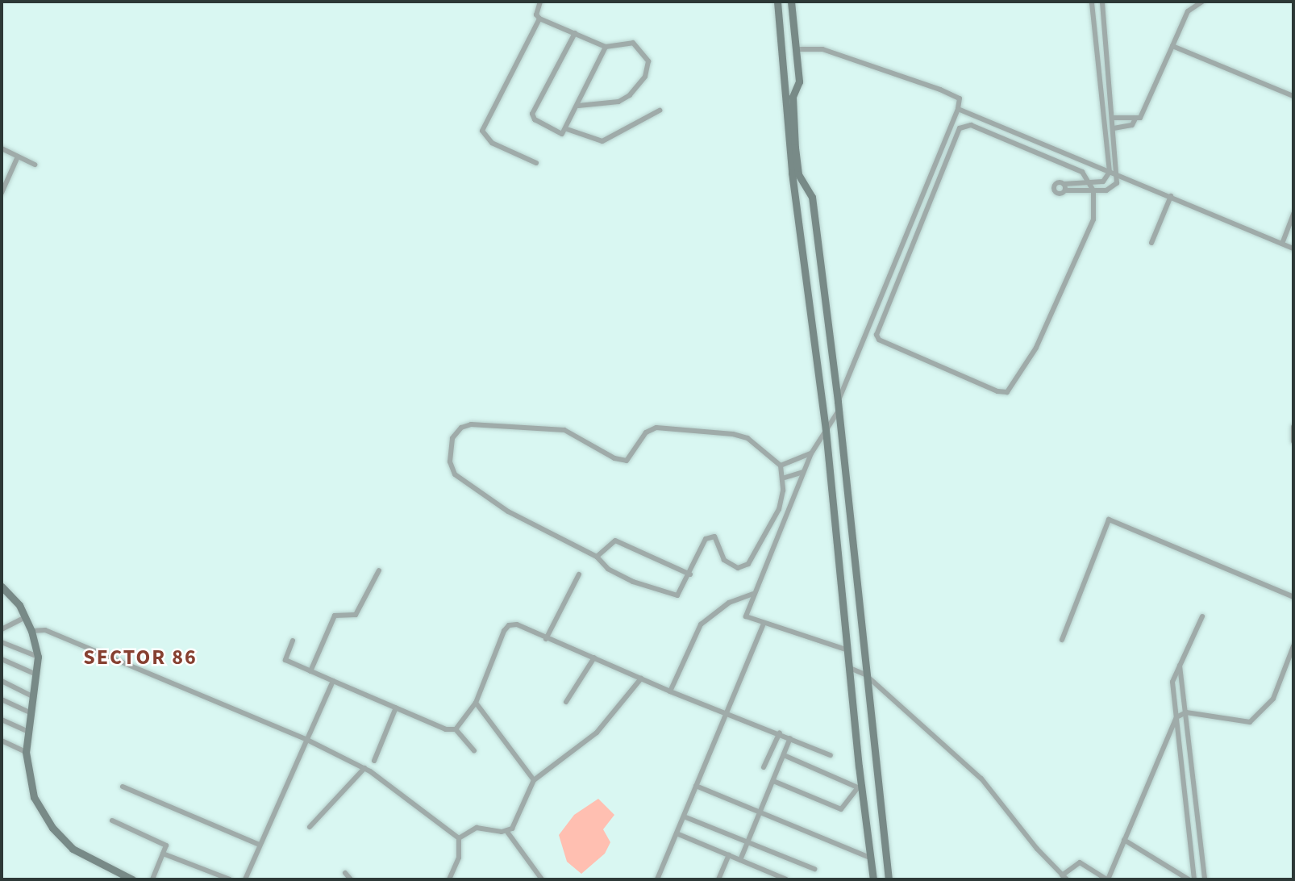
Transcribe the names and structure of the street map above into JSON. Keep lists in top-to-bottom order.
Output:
{
  "districts": ["SECTOR 86"]
}
